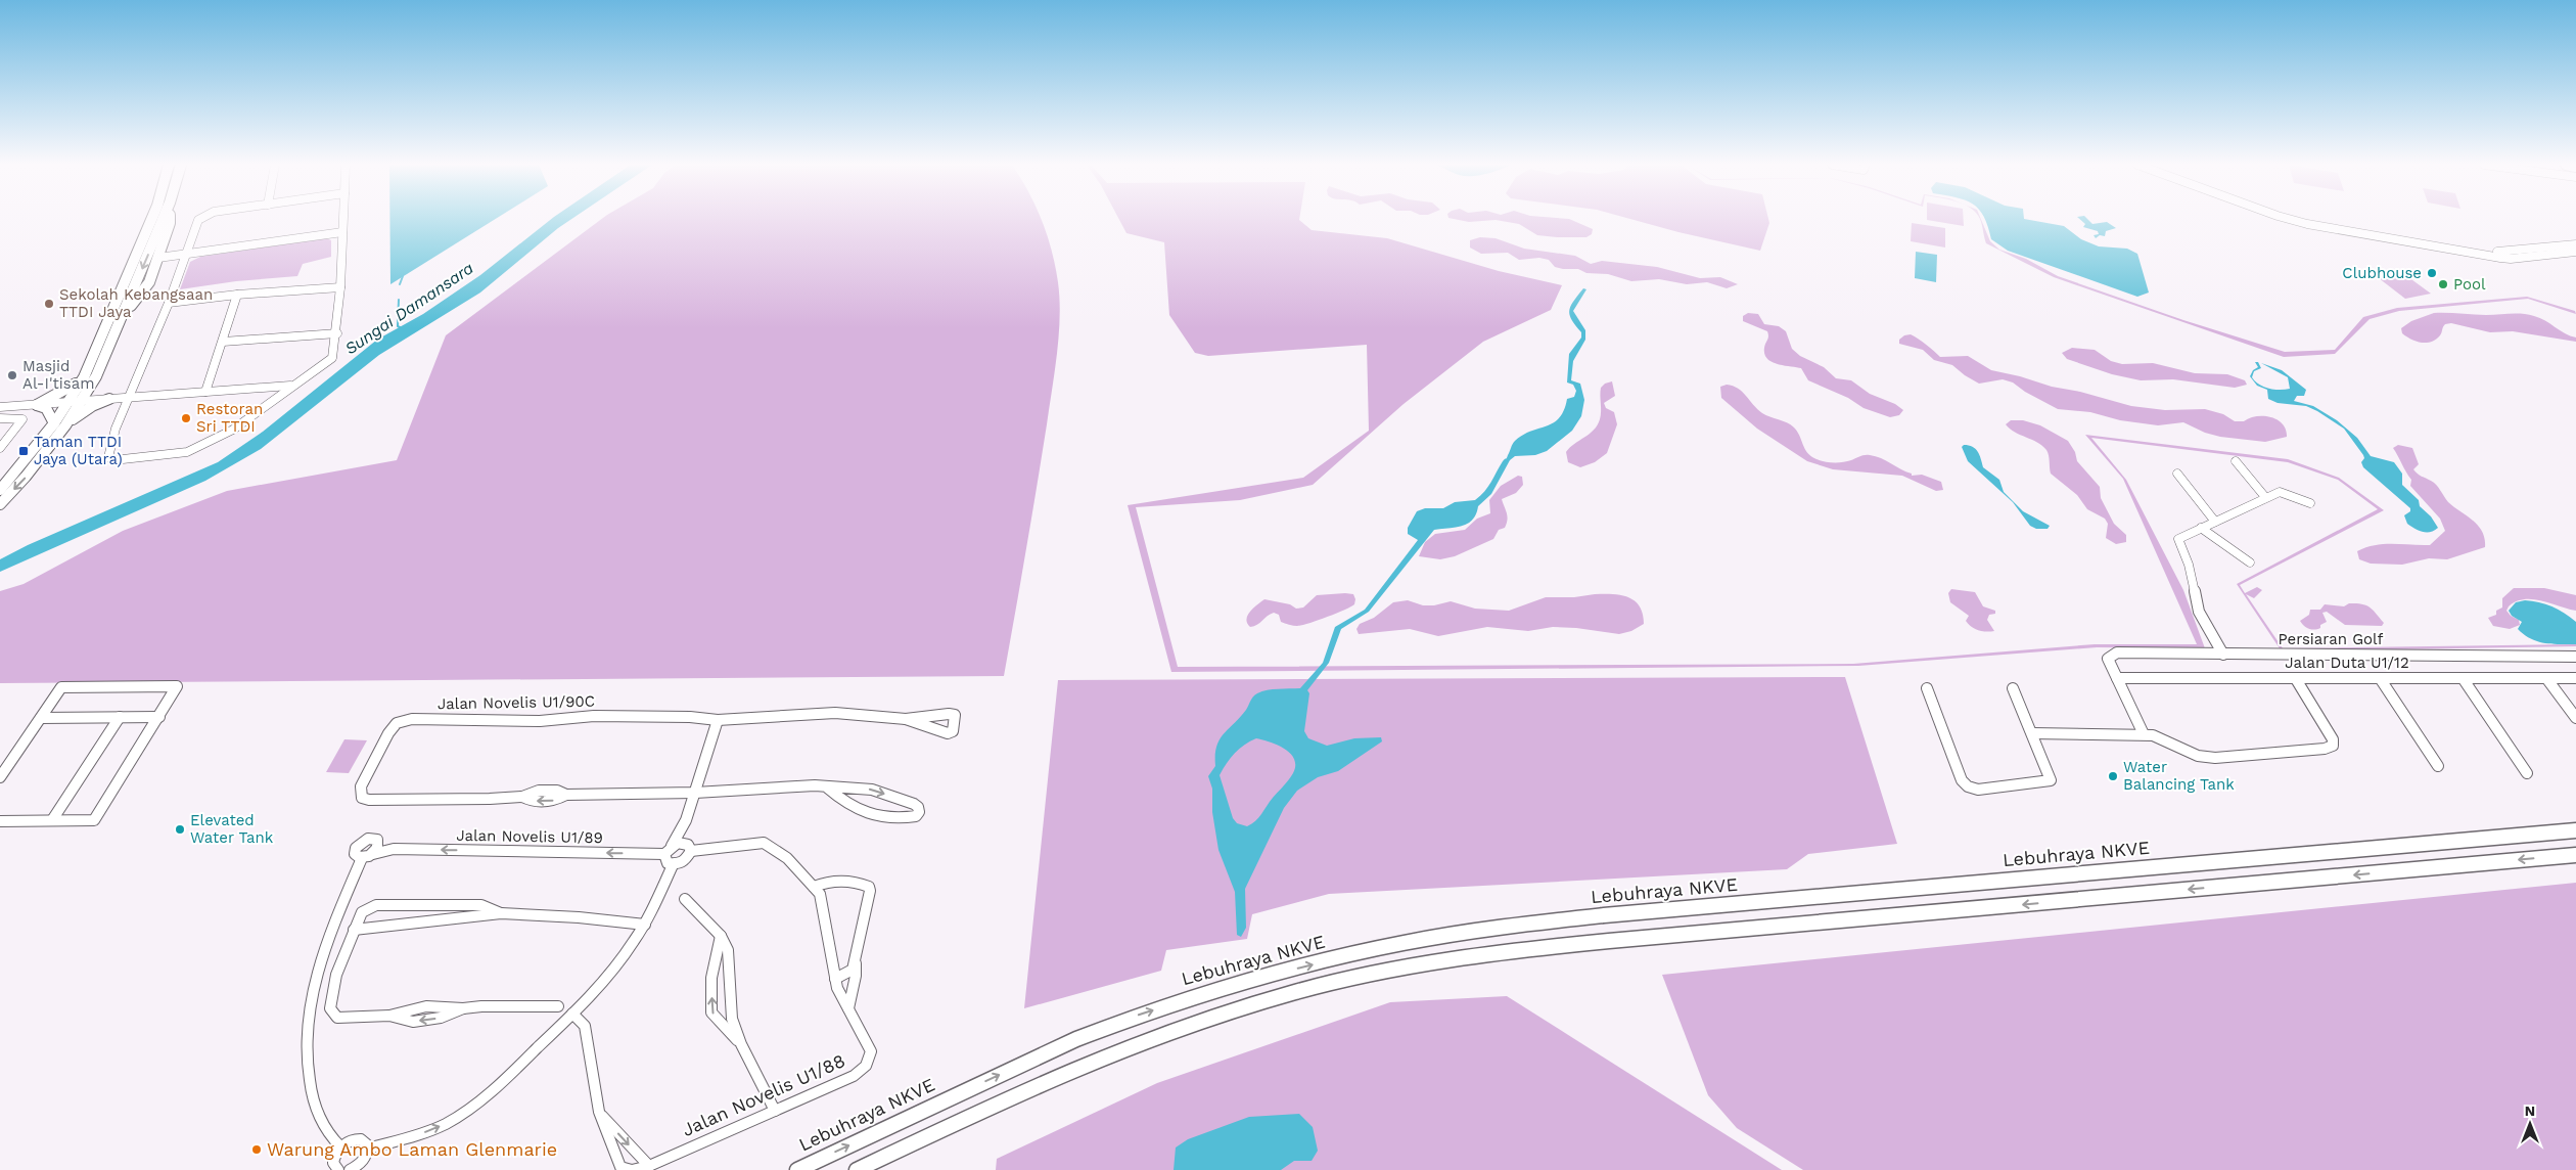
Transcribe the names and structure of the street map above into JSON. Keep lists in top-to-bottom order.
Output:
{
  "streets": {
    "highway": ["Lebuhraya NKVE"],
    "street": [
      "Persiaran Golf",
      "Jalan Duta U1/12",
      "Jalan Novelis U1/90C",
      "Jalan Novelis U1/89",
      "Jalan Novelis U1/88"
    ]
  },
  "crossings": [
    ["Persiaran Golf", "Jalan Duta U1/12"],
    ["Jalan Novelis U1/89", "Jalan Novelis U1/88"]
  ],
  "water": ["Sungai Damansara"],
  "places": {
    "other": [
      "Clubhouse",
      "Pool",
      "Sekolah Kebangsaan TTDI Jaya",
      "Masjid Al-I'tisam",
      "Restoran Sri TTDI",
      "Water Balancing Tank",
      "Elevated Water Tank",
      "Warung Ambo Laman Glenmarie"
    ],
    "transit": ["Taman TTDI Jaya (Utara)"]
  },
  "north": "top"
}
